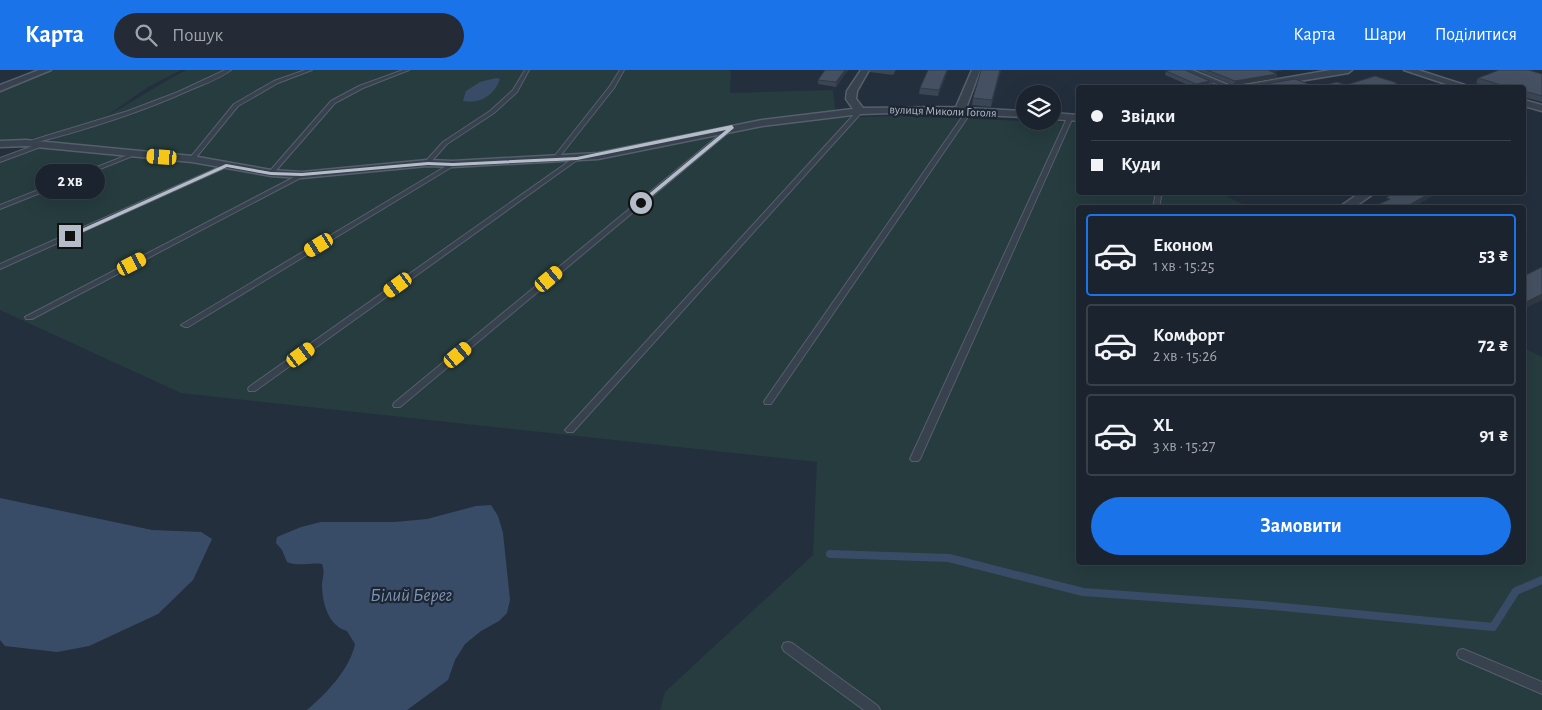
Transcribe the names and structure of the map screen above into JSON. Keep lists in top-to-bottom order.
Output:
{
  "streets": {
    "street": ["вулиця Миколи Гоголя"]
  },
  "water": ["Білий Берег"],
  "page": {
    "header": "Карта",
    "search": "Пошук",
    "nav": ["Карта", "Шари", "Поділитися"],
    "banner": ["Звідки", "Куди"],
    "bubble": "2 хв",
    "list": [
      {
        "name": "Економ",
        "note": "1 хв · 15:25",
        "value": "53 ₴"
      },
      {
        "name": "Комфорт",
        "note": "2 хв · 15:26",
        "value": "72 ₴"
      },
      {
        "name": "XL",
        "note": "3 хв · 15:27",
        "value": "91 ₴"
      }
    ],
    "buttons": "Замовити"
  }
}
